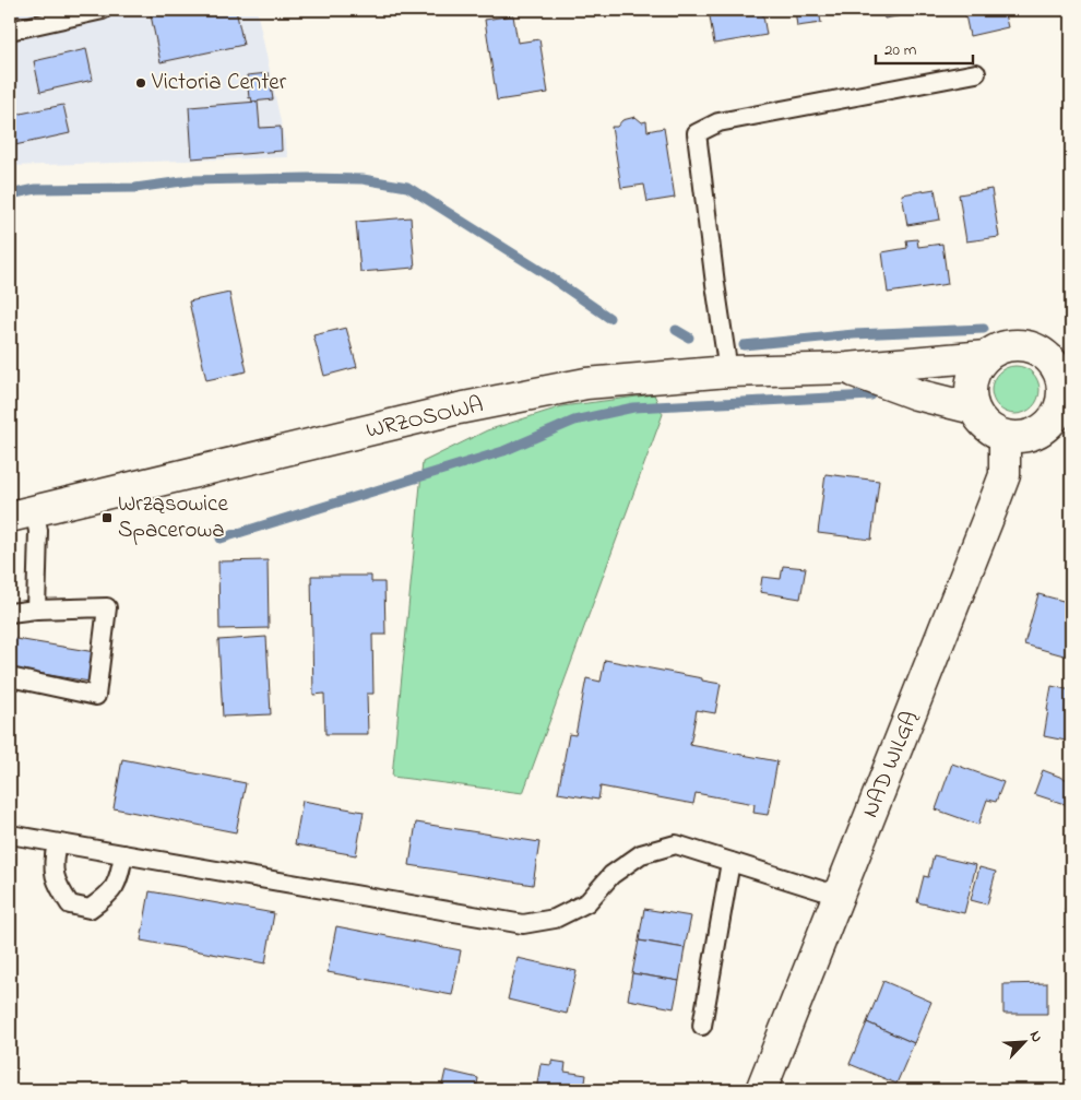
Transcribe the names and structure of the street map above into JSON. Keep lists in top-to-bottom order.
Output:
{
  "streets": {
    "street": ["WRZOSOWA", "NAD WILGĄ"]
  },
  "crossings": [
    ["WRZOSOWA", "NAD WILGĄ"]
  ],
  "places": {
    "other": ["Victoria Center"],
    "transit": ["Wrząsowice Spacerowa"]
  },
  "scale_bar": "20 m",
  "north": "top right"
}
